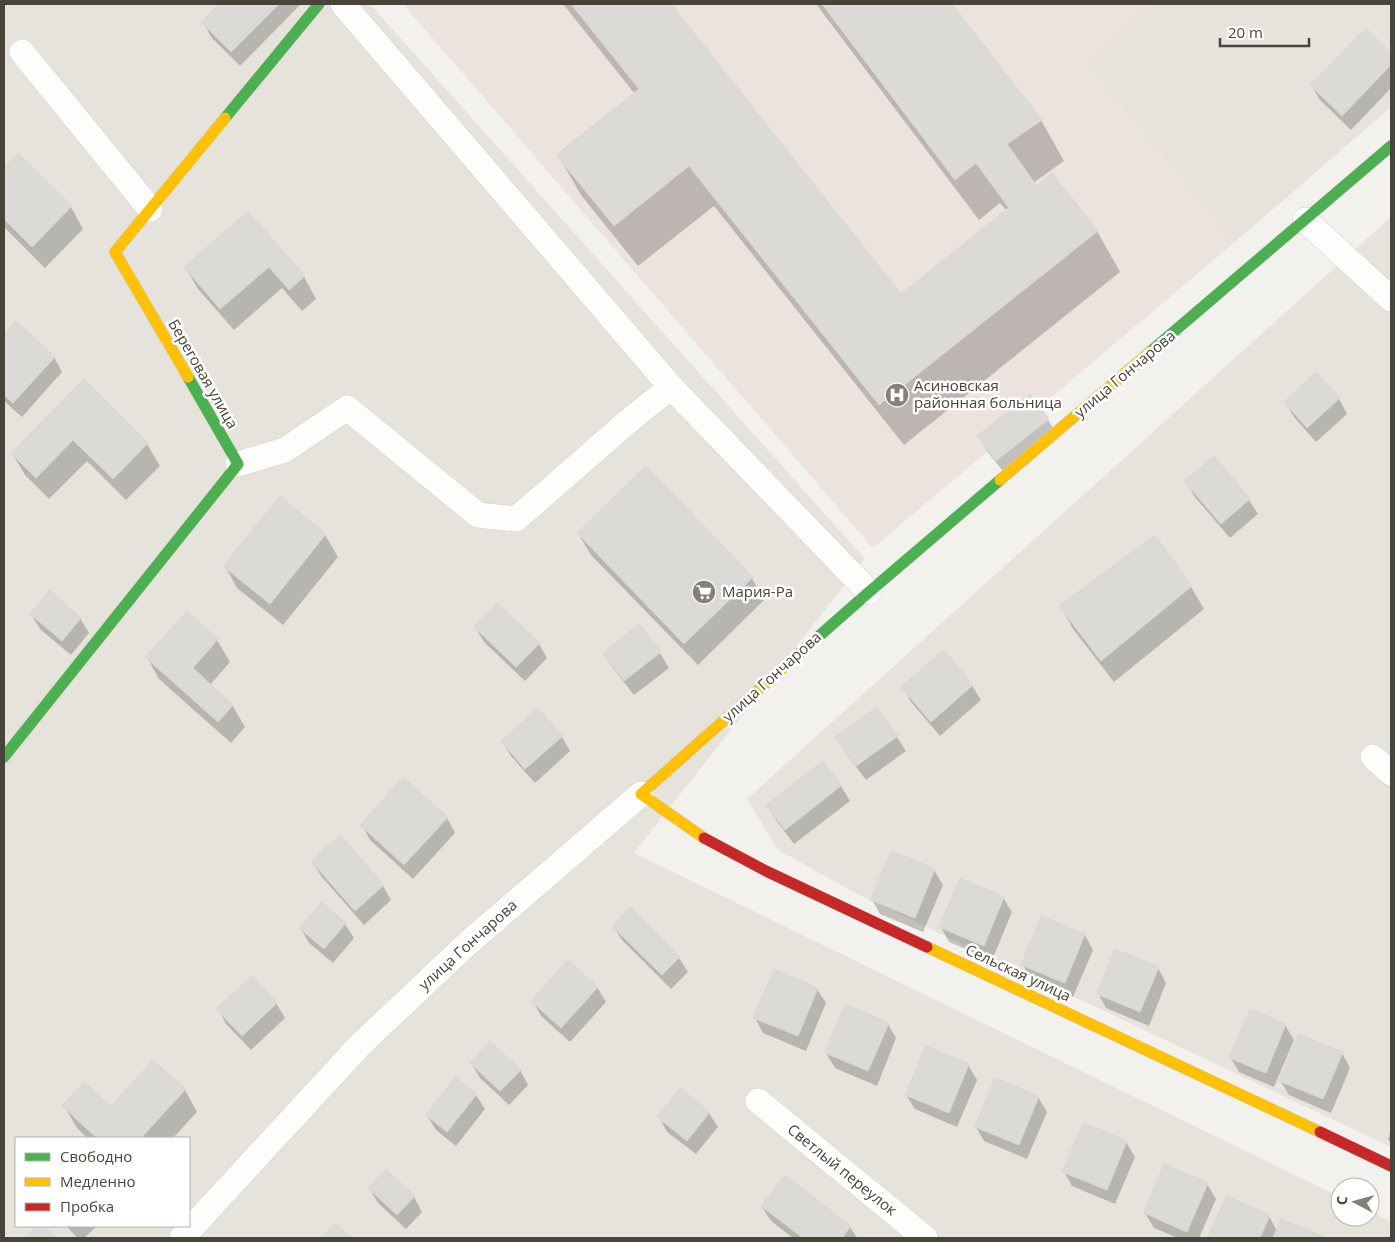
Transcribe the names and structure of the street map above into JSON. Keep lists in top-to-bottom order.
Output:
{
  "streets": {
    "street": [
      "Береговая улица",
      "улица Гончарова",
      "Сельская улица",
      "Светлый переулок"
    ]
  },
  "crossings": [
    ["улица Гончарова", "Сельская улица"]
  ],
  "places": {
    "hospital": ["Асиновская районная больница"],
    "supermarket": ["Мария-Ра"]
  },
  "legend": ["Свободно", "Медленно", "Пробка"],
  "scale_bar": "20 m",
  "north": "left"
}
